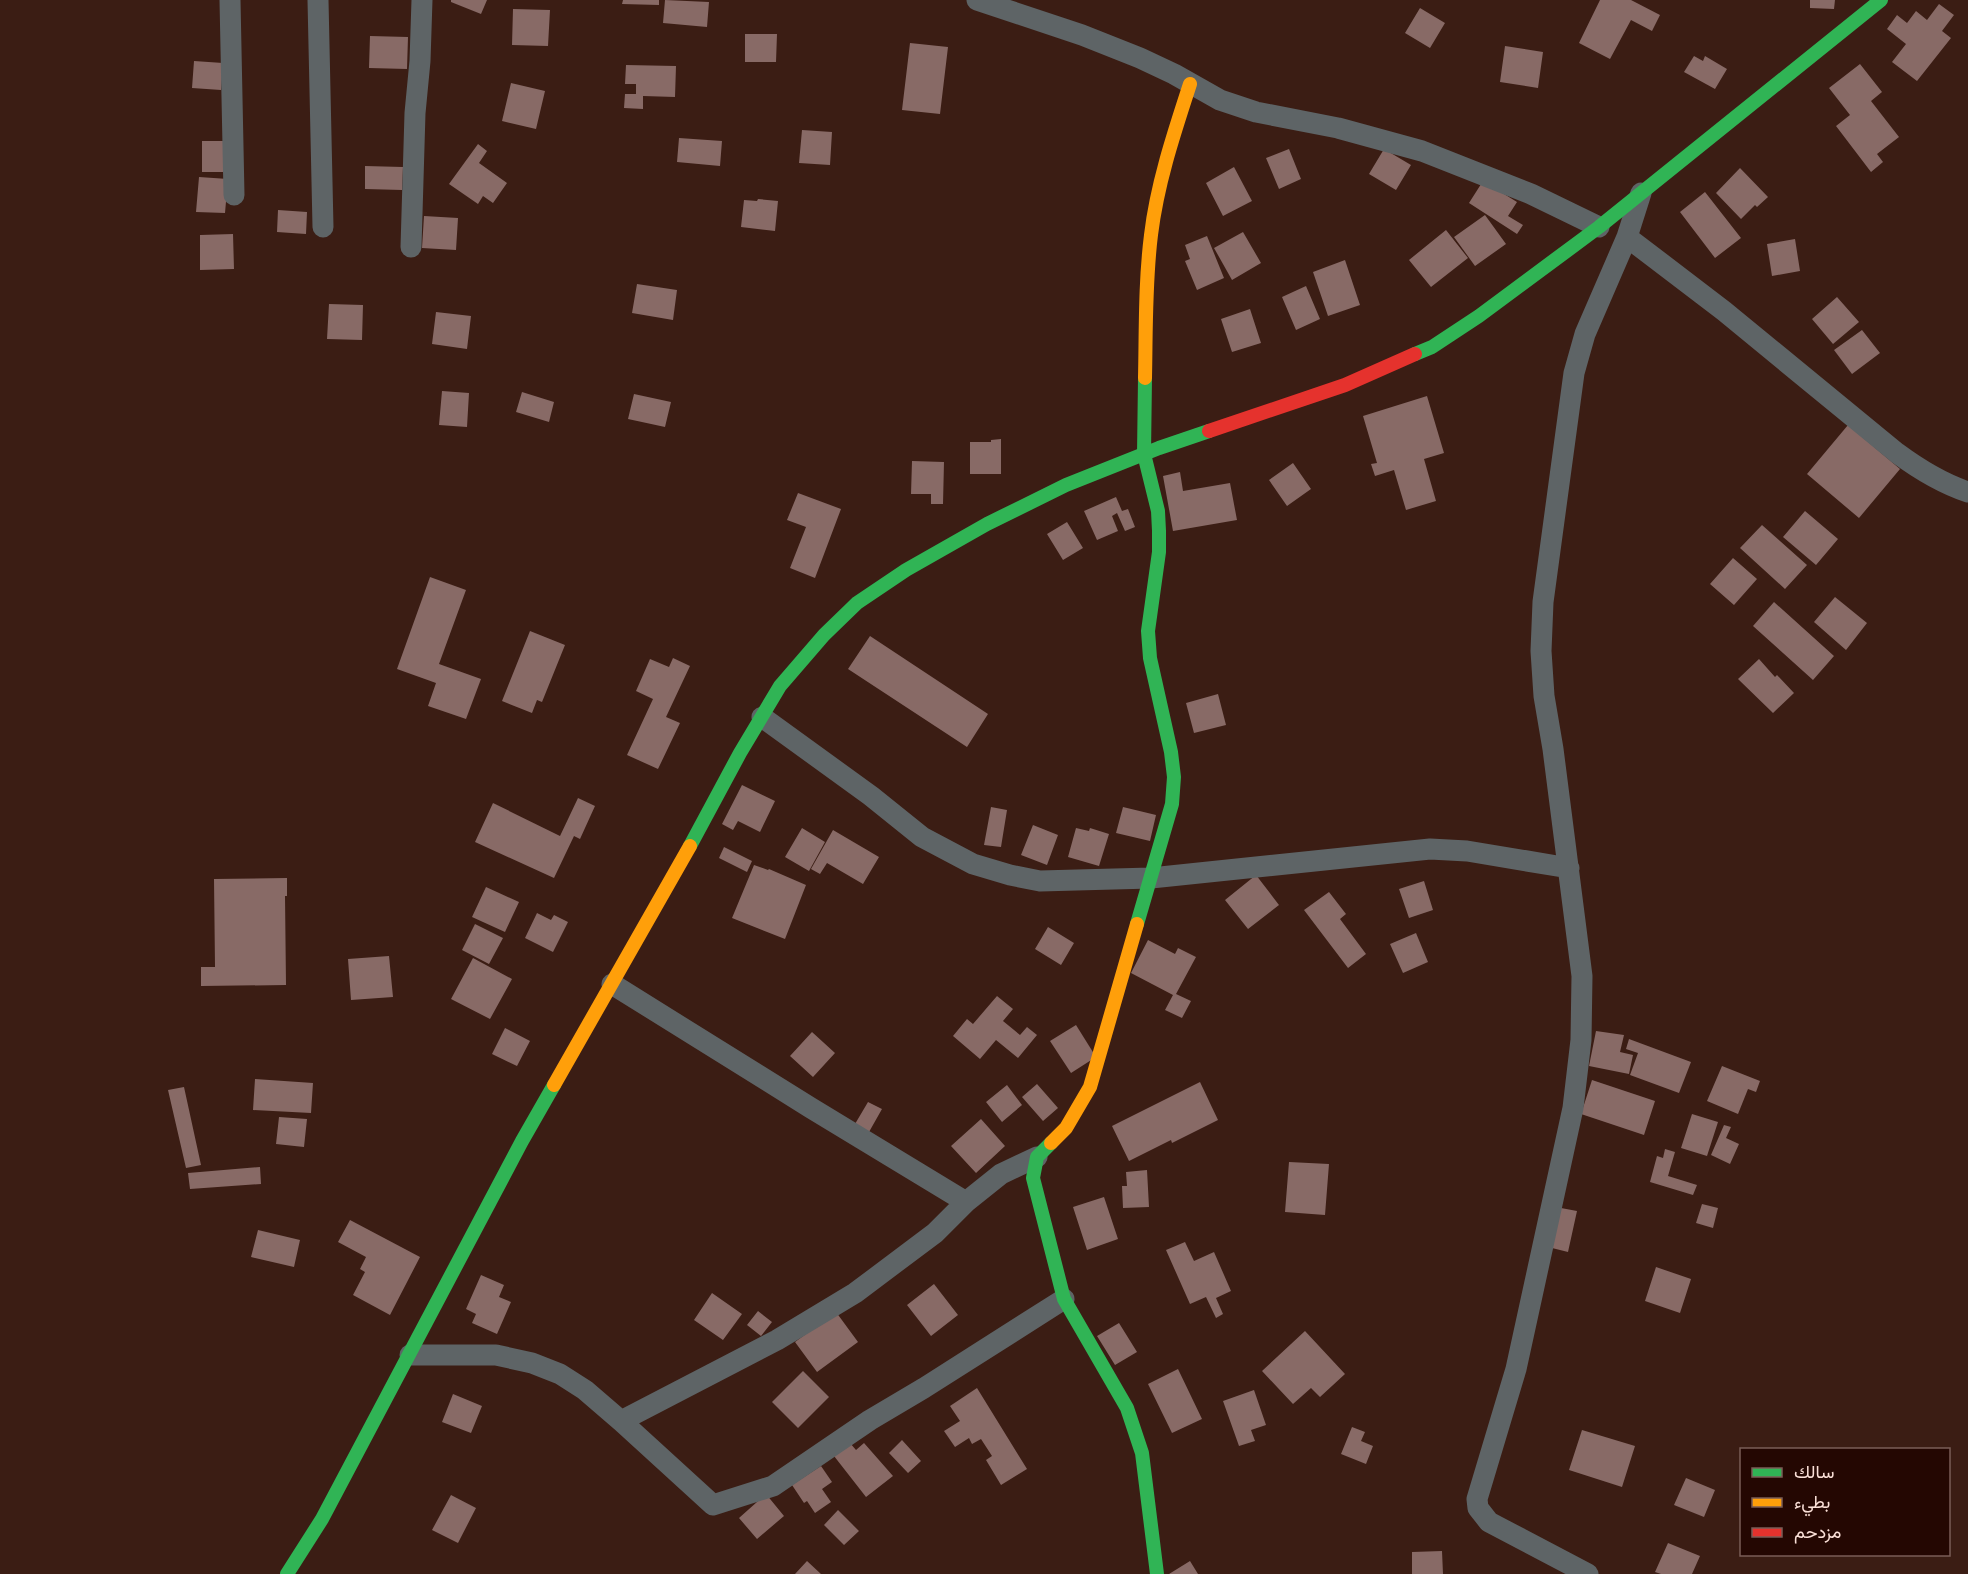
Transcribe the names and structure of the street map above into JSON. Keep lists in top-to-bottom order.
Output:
{
  "legend": ["سالك", "بطيء", "مزدحم"]
}
